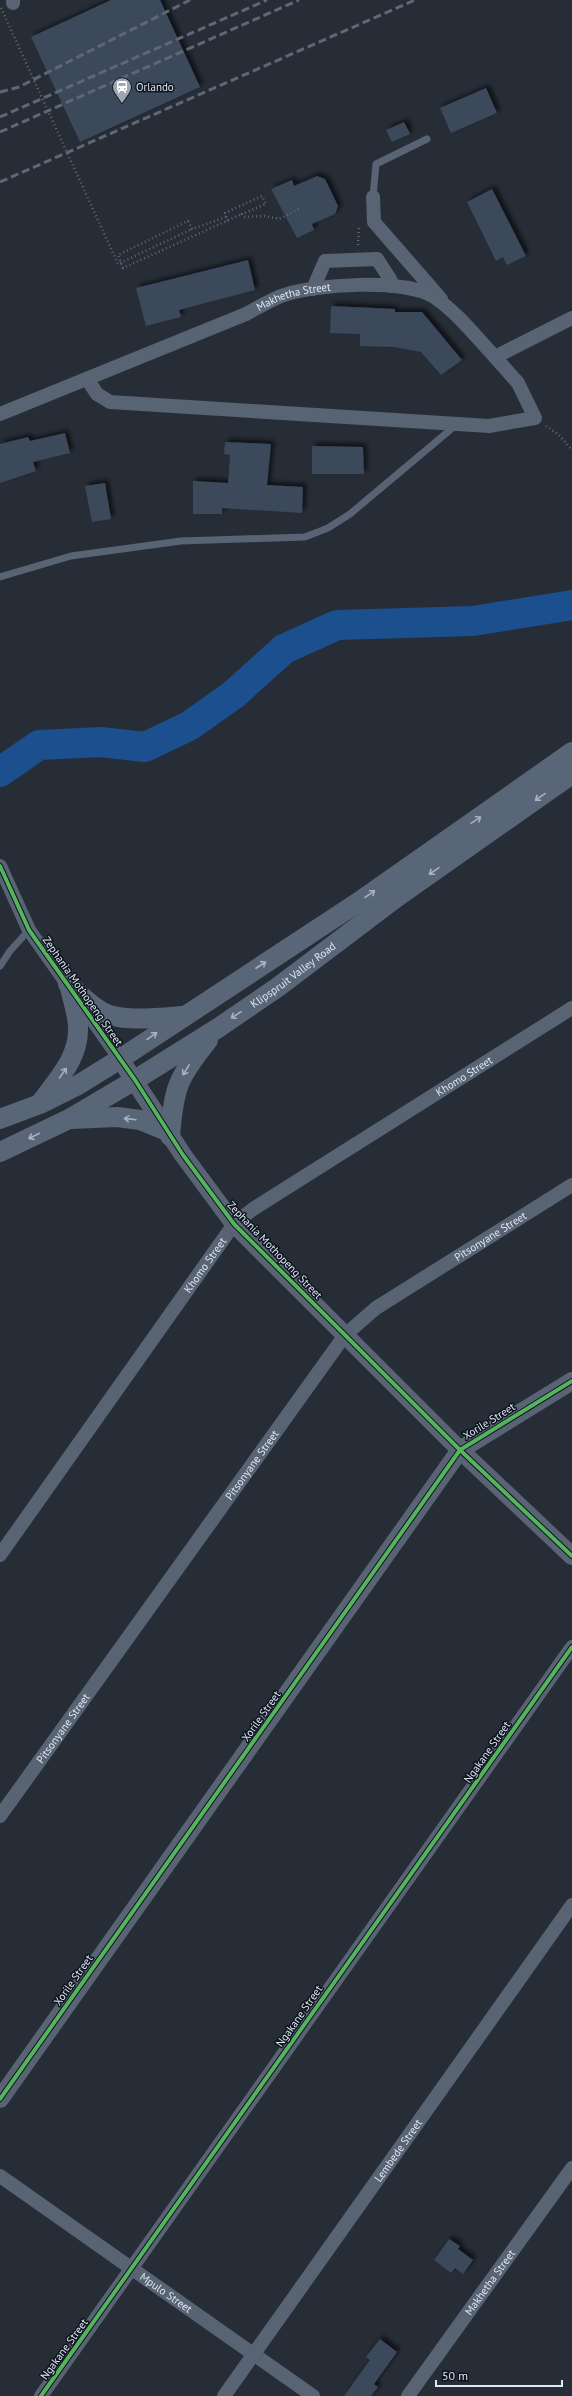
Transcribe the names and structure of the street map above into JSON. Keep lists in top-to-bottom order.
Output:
{
  "streets": {
    "main road": ["Klipspruit Valley Road"],
    "street": [
      "Makhetha Street",
      "Zephania Mothopeng Street",
      "Khomo Street",
      "Pitsonyane Street",
      "Xorile Street",
      "Ngakane Street",
      "Lembede Street",
      "Mpulo Street"
    ]
  },
  "crossings": [
    ["Klipspruit Valley Road", "Zephania Mothopeng Street"],
    ["Zephania Mothopeng Street", "Khomo Street"],
    ["Zephania Mothopeng Street", "Pitsonyane Street"],
    ["Zephania Mothopeng Street", "Xorile Street"],
    ["Ngakane Street", "Mpulo Street"],
    ["Lembede Street", "Mpulo Street"]
  ],
  "places": {
    "station": ["Orlando"]
  },
  "scale_bar": "50 m"
}
